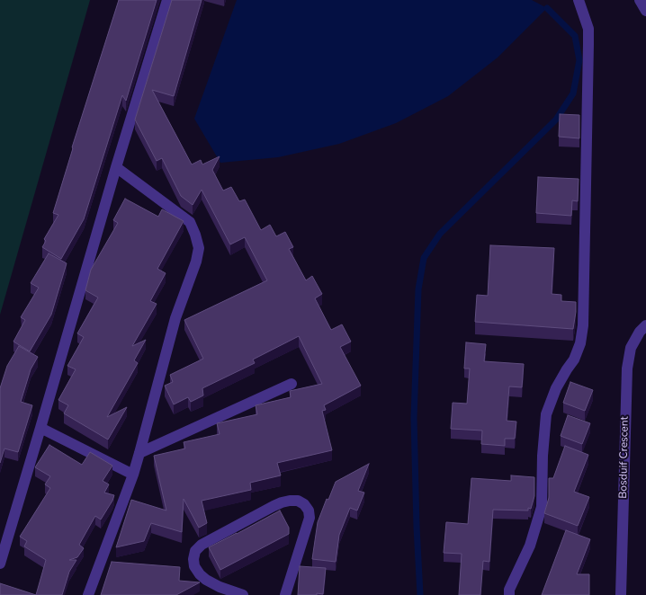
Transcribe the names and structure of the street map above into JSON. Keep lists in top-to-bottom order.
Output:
{
  "streets": {
    "street": ["Bosduif Crescent"]
  }
}
